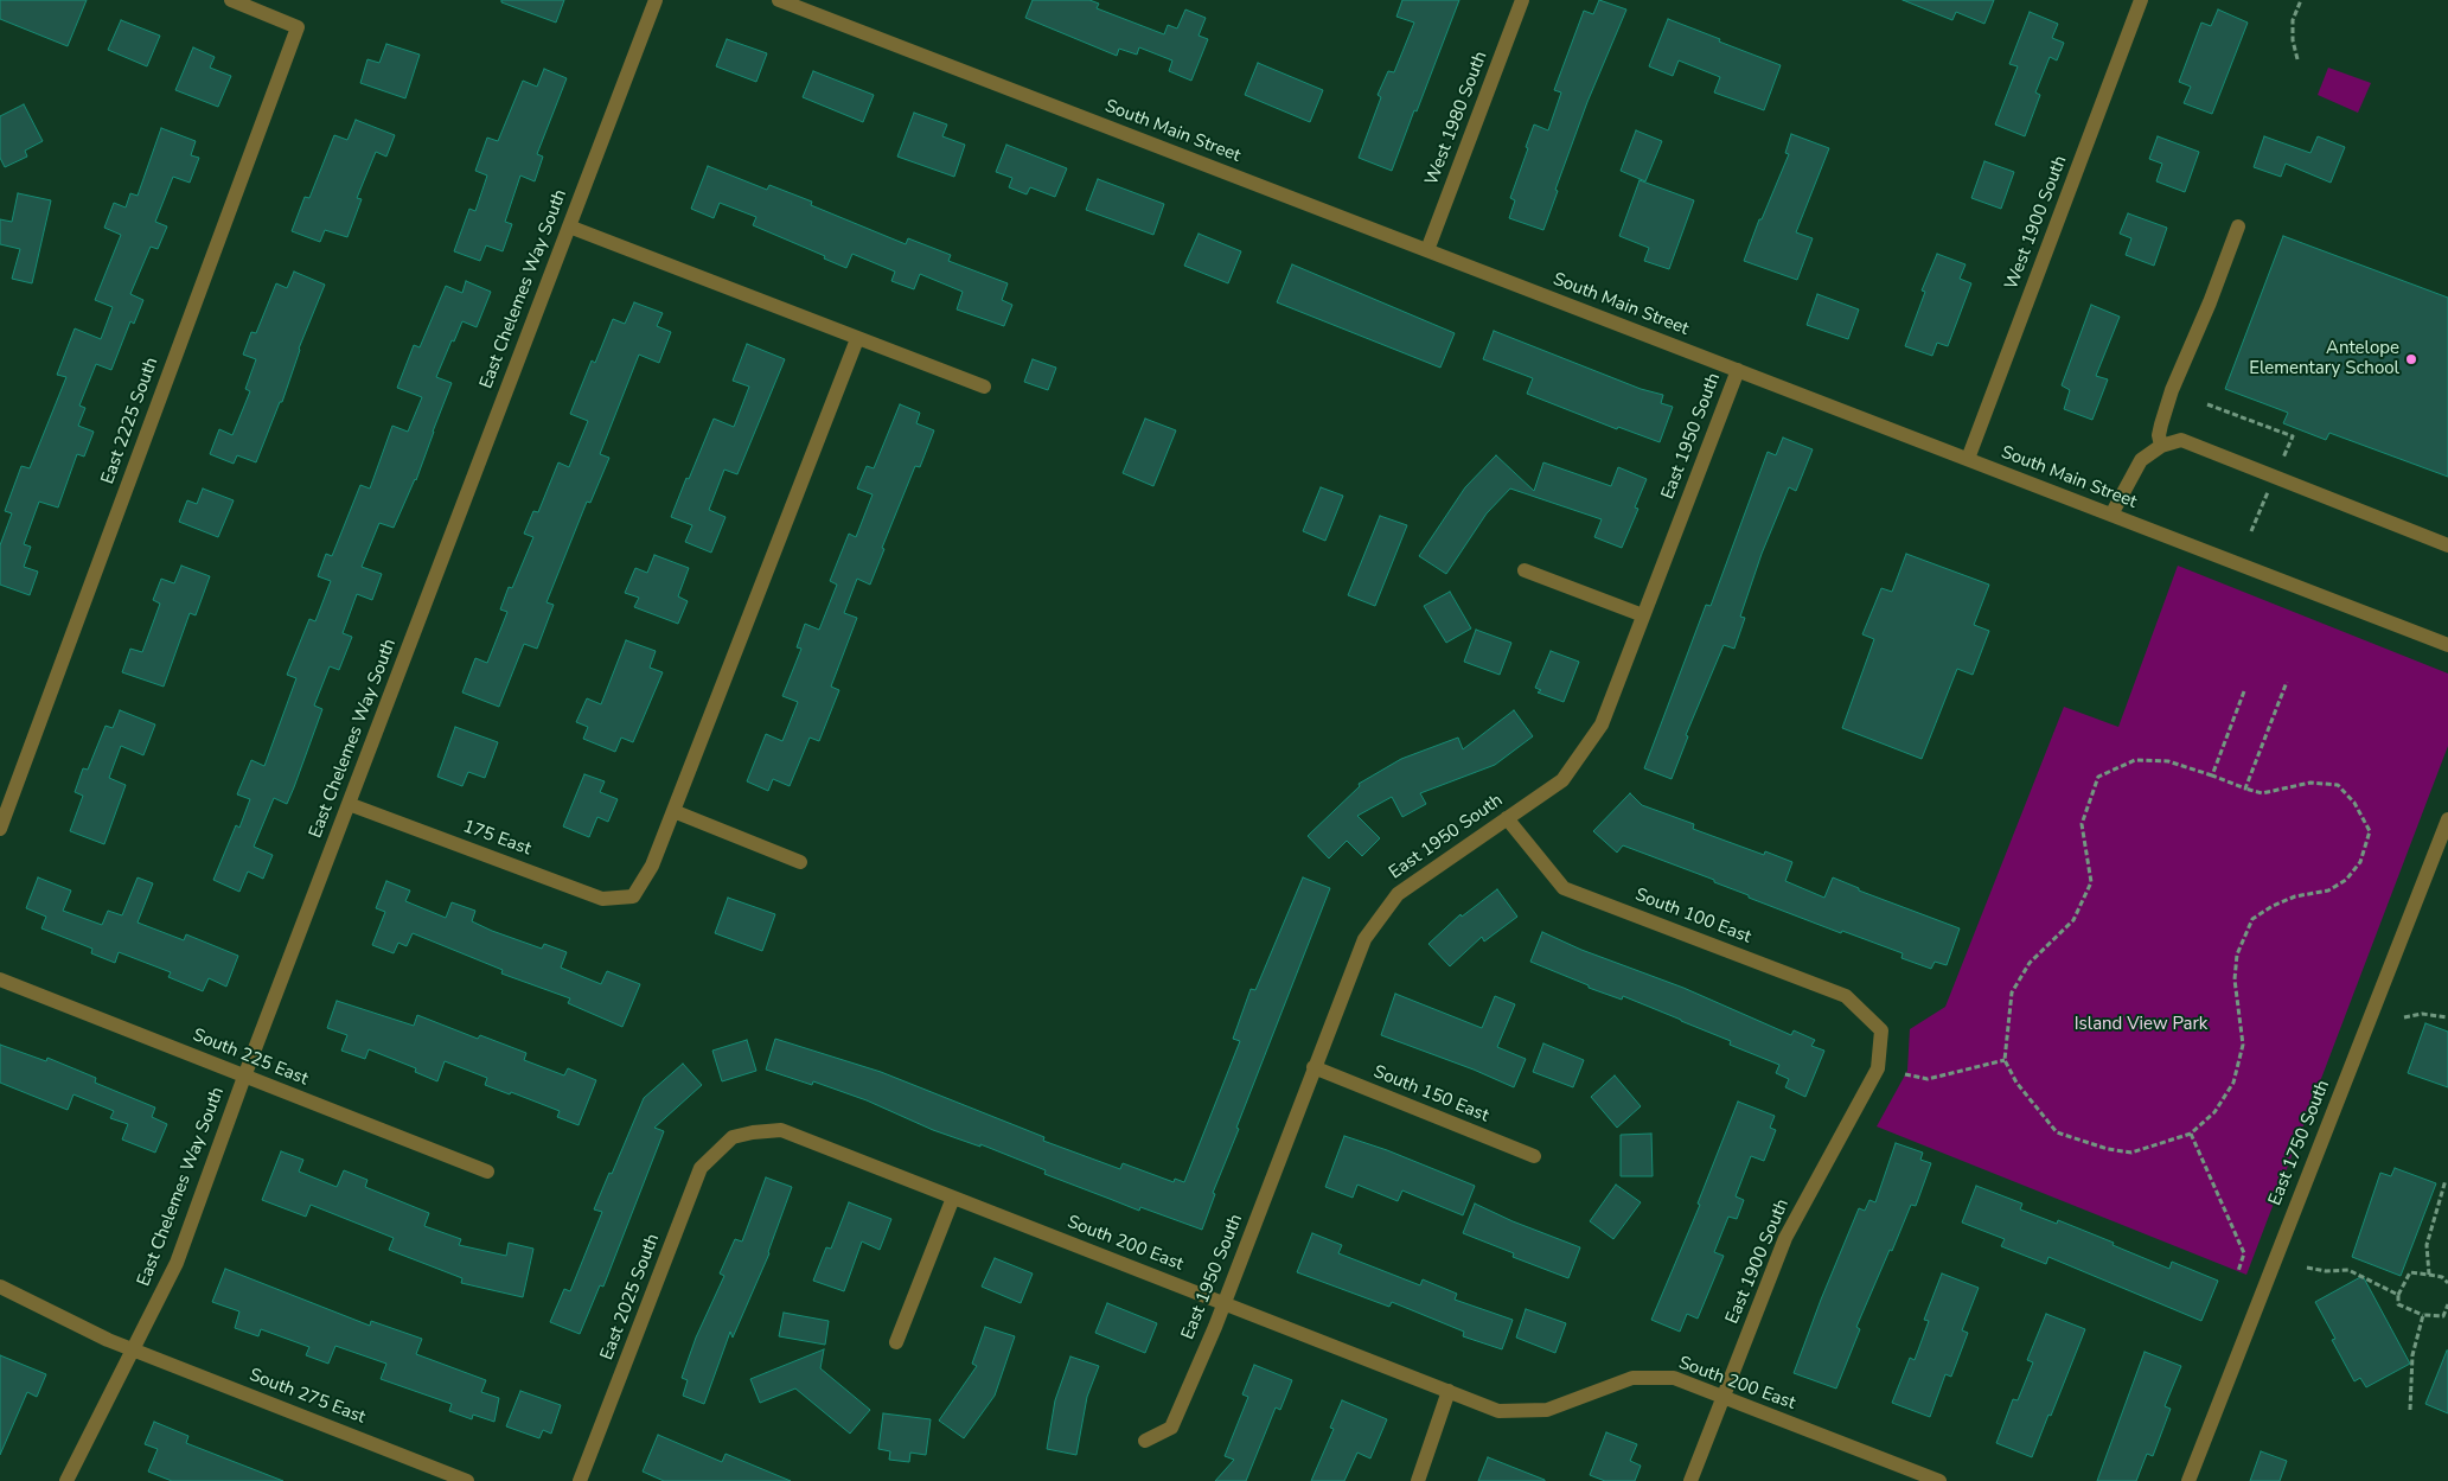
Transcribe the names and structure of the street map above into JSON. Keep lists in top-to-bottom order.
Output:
{
  "streets": {
    "street": [
      "West 1980 South",
      "South Main Street",
      "West 1900 South",
      "East Chelemes Way South",
      "East 2225 South",
      "East 1950 South",
      "175 East",
      "South 100 East",
      "South 225 East",
      "South 150 East",
      "East 1750 South",
      "South 200 East",
      "East 1900 South",
      "East 2025 South",
      "South 275 East"
    ]
  },
  "crossings": [
    ["West 1980 South", "South Main Street"],
    ["South Main Street", "West 1900 South"],
    ["South Main Street", "East 1950 South"],
    ["East Chelemes Way South", "175 East"],
    ["East Chelemes Way South", "South 225 East"],
    ["East Chelemes Way South", "South 275 East"],
    ["East 1950 South", "South 100 East"],
    ["East 1950 South", "South 150 East"],
    ["East 1950 South", "South 200 East"],
    ["South 100 East", "East 1900 South"],
    ["South 200 East", "East 1900 South"],
    ["South 200 East", "East 2025 South"]
  ],
  "parks": ["Island View Park"],
  "places": ["Antelope Elementary School"]
}
